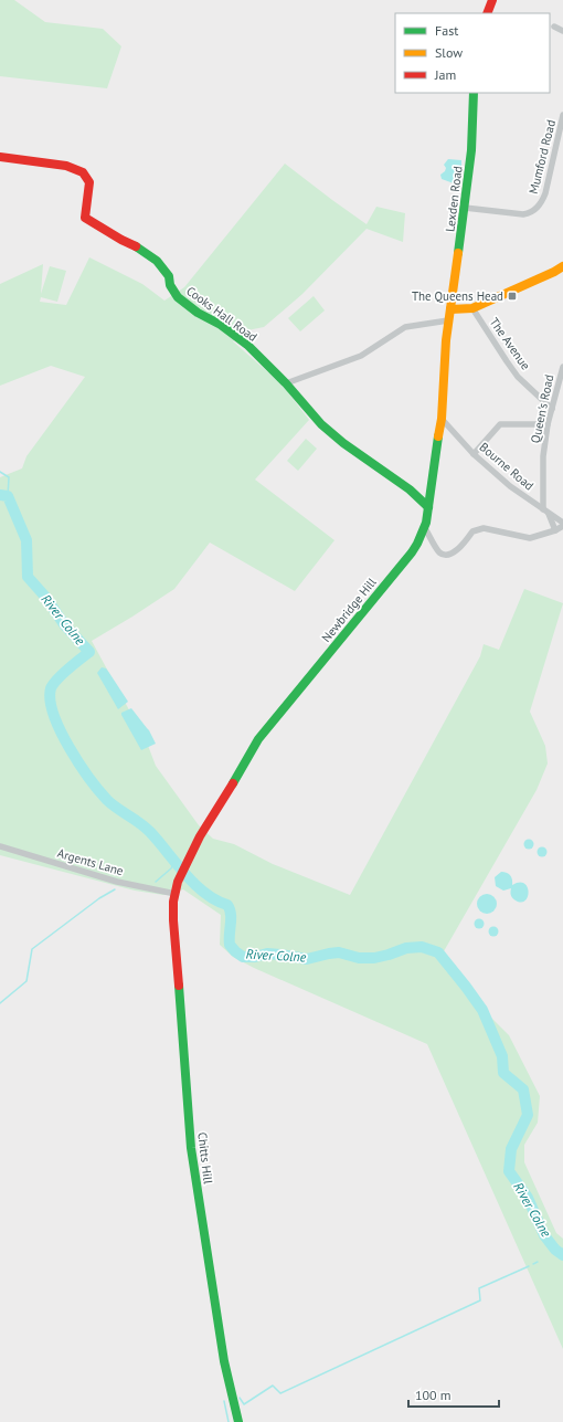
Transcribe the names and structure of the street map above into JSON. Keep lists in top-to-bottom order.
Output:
{
  "streets": {
    "street": [
      "Mumford Road",
      "Lexden Road",
      "Cooks Hall Road",
      "The Avenue",
      "Queen's Road",
      "Bourne Road",
      "Newbridge Hill",
      "Argents Lane",
      "Chitts Hill"
    ]
  },
  "crossings": [
    ["Mumford Road", "Lexden Road"],
    ["Lexden Road", "Newbridge Hill"],
    ["Cooks Hall Road", "Newbridge Hill"],
    ["The Avenue", "Queen's Road"],
    ["Queen's Road", "Bourne Road"],
    ["Bourne Road", "Newbridge Hill"],
    ["Newbridge Hill", "Argents Lane"],
    ["Newbridge Hill", "Chitts Hill"],
    ["Argents Lane", "Chitts Hill"]
  ],
  "water": ["River Colne"],
  "places": {
    "transit": ["The Queens Head"]
  },
  "legend": ["Fast", "Slow", "Jam"],
  "scale_bar": "100 m"
}
